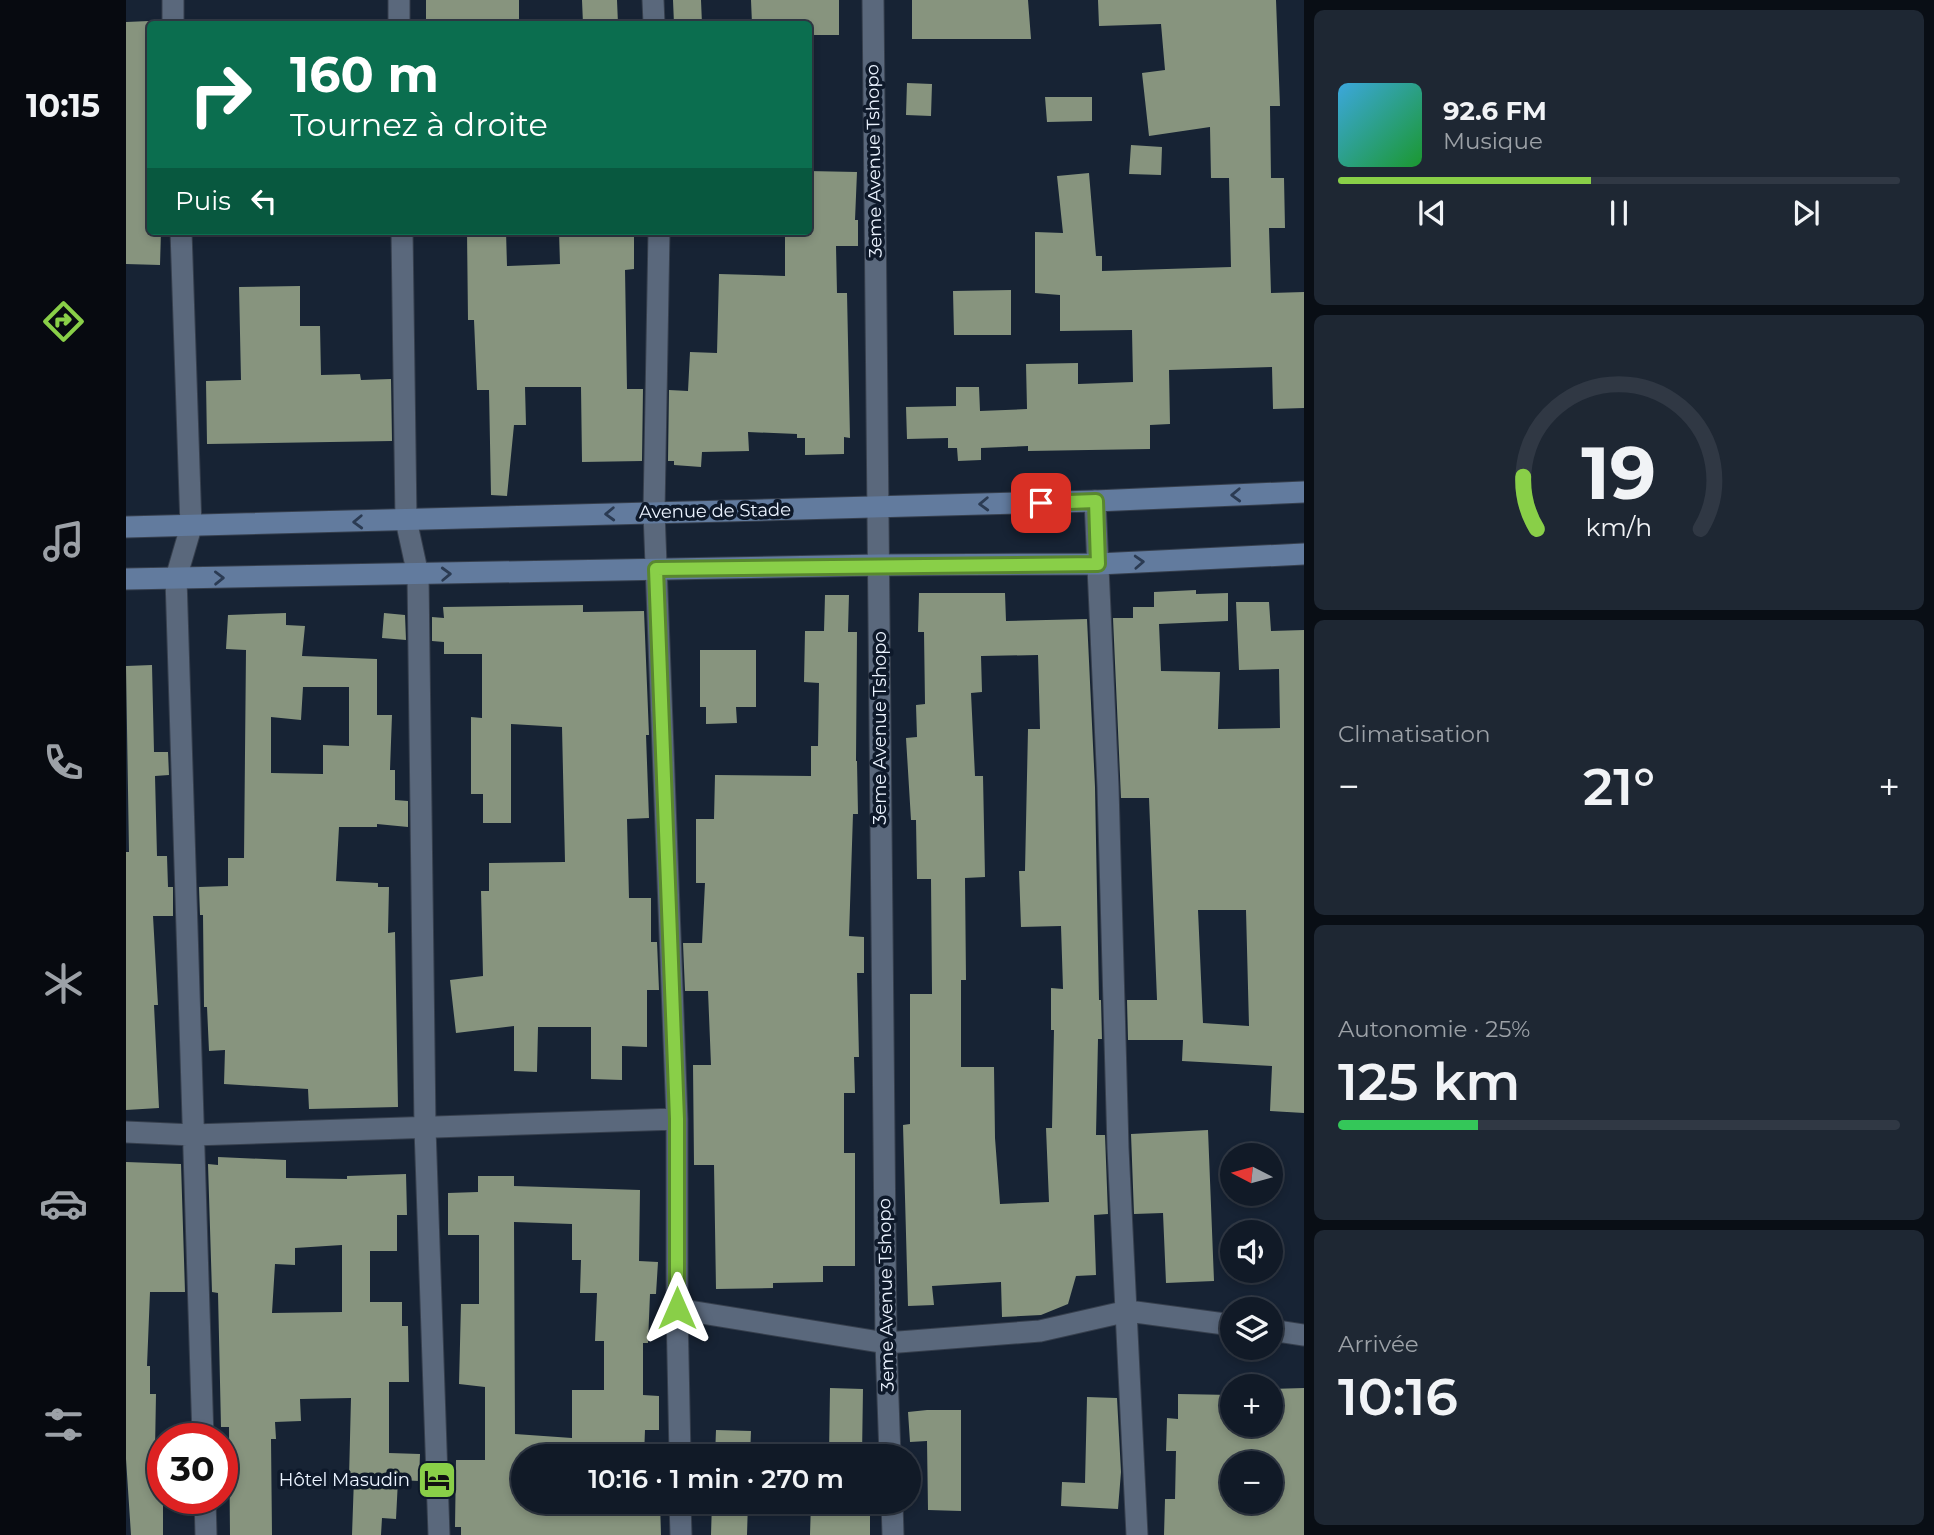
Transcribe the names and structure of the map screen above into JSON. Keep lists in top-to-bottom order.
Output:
{
  "streets": {
    "street": ["3eme Avenue Tshopo", "Avenue de Stade"]
  },
  "crossings": [
    ["3eme Avenue Tshopo", "Avenue de Stade"]
  ],
  "places": {
    "hotel": ["Hôtel Masudin"]
  },
  "north": "left",
  "page": {
    "tabs": "10:15",
    "turn": ["160 m", "Tournez à droite"],
    "song": ["92.6 FM", "Musique"],
    "then": "Puis",
    "tile": [
      "Climatisation",
      ["Autonomie · 25%", "125 km"],
      ["Arrivée", "10:16"]
    ],
    "heat": ["−", "21°", "+"],
    "map_buttons": ["+", "−"],
    "limit": "30",
    "trip": "10:16 · 1 min · 270 m",
    "gauge": ["19", "km/h"]
  }
}
